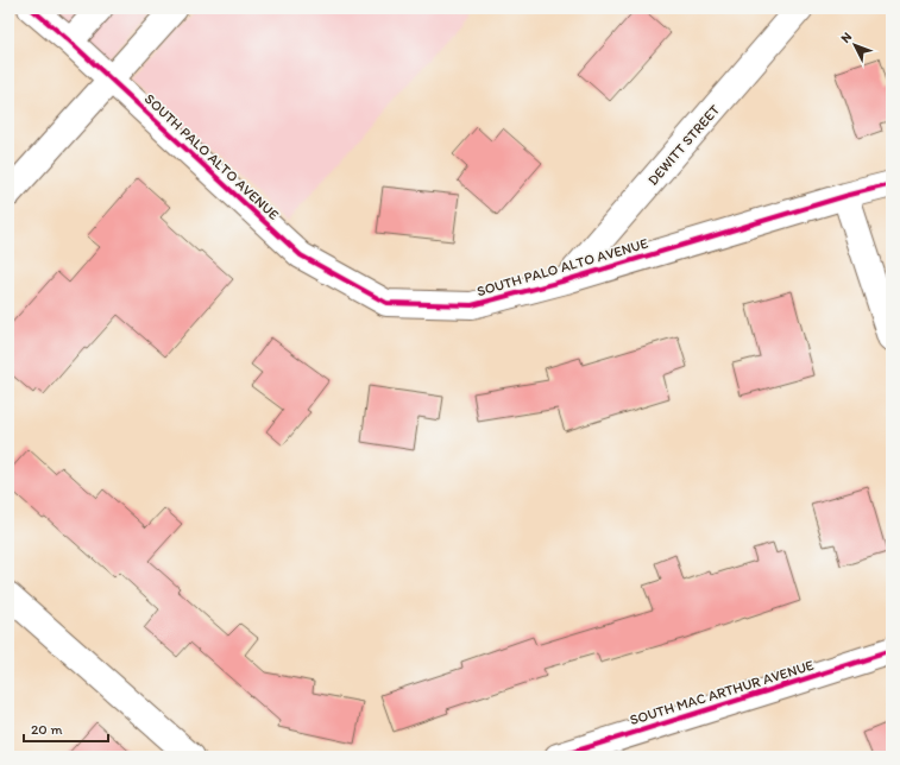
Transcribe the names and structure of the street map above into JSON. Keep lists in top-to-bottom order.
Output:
{
  "streets": {
    "street": ["DEWITT STREET", "SOUTH PALO ALTO AVENUE", "SOUTH MAC ARTHUR AVENUE"]
  },
  "crossings": [
    ["DEWITT STREET", "SOUTH PALO ALTO AVENUE"]
  ],
  "scale_bar": "20 m",
  "north": "top left"
}
